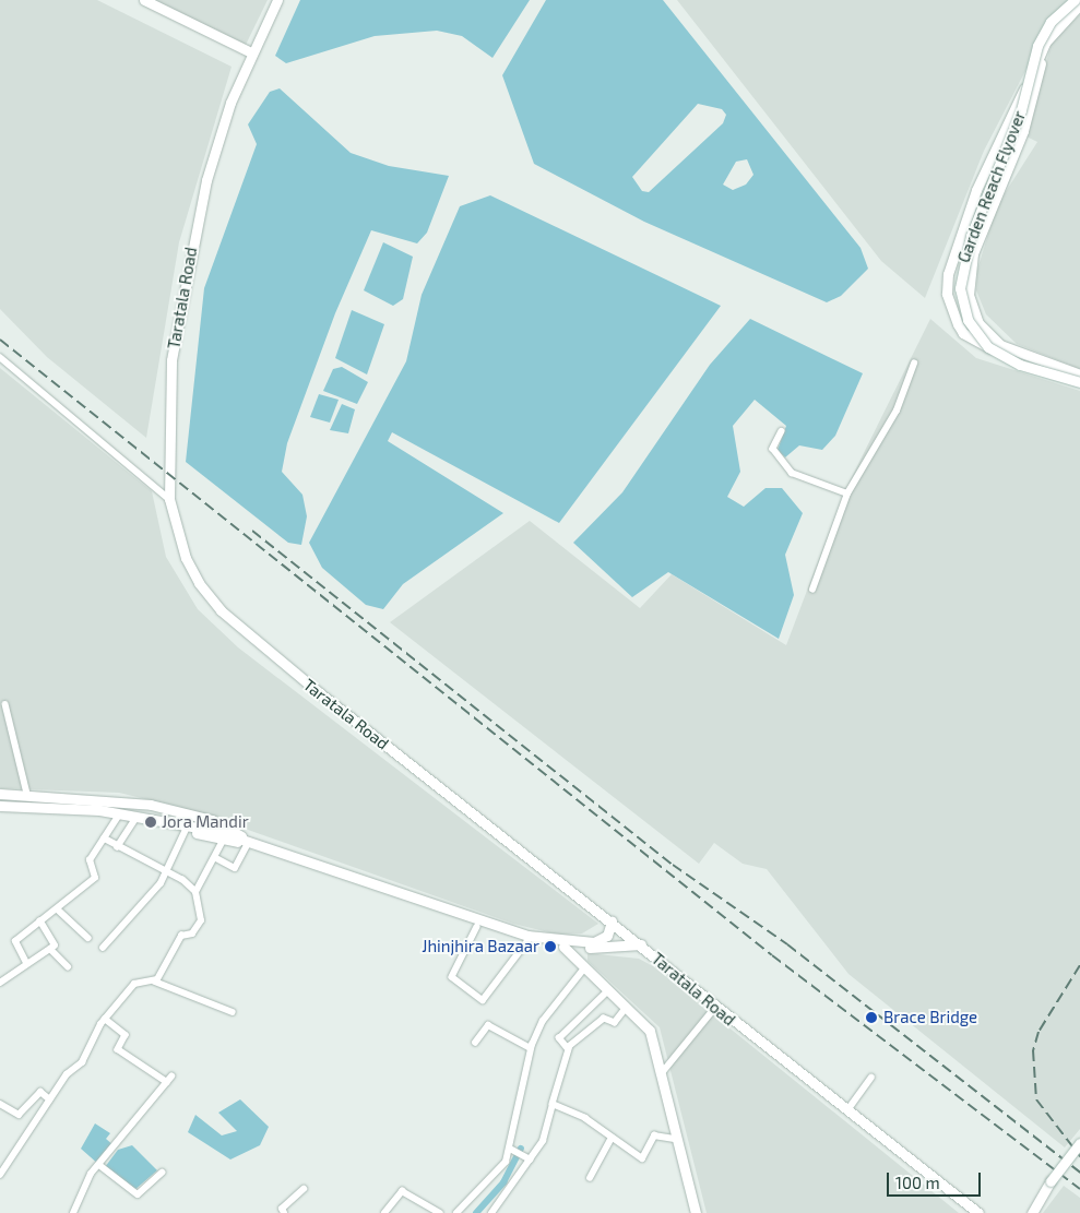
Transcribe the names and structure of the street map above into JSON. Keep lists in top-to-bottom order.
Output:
{
  "streets": {
    "street": ["Garden Reach Flyover", "Taratala Road"]
  },
  "places": ["Jora Mandir", "Jhinjhira Bazaar", "Brace Bridge"],
  "scale_bar": "100 m"
}
